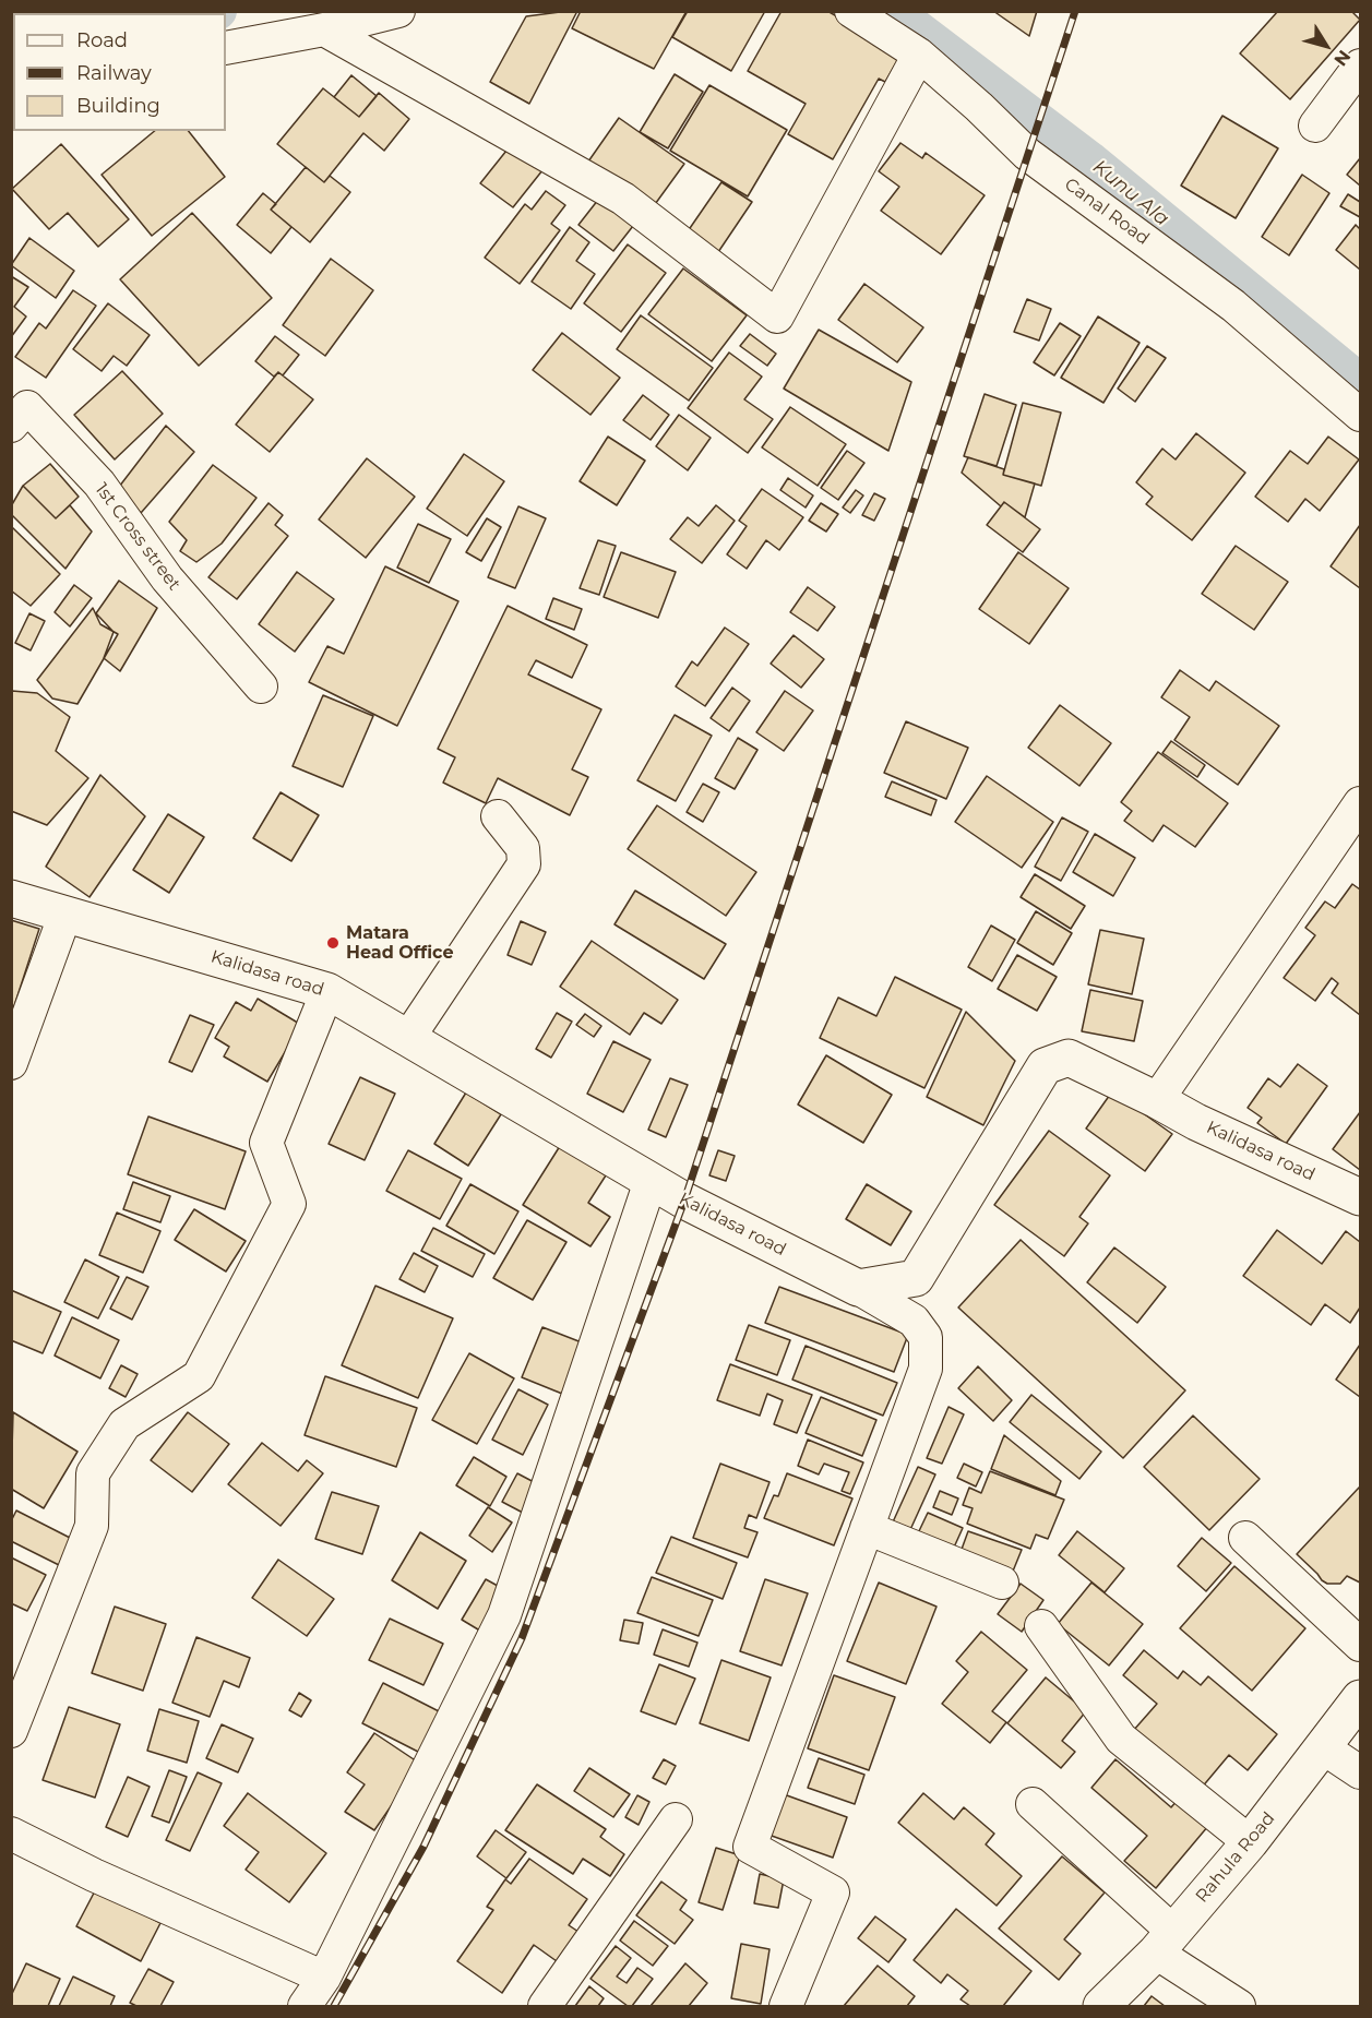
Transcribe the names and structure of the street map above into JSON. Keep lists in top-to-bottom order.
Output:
{
  "streets": {
    "street": [
      "Canal Road",
      "1st Cross street",
      "Kalidasa road",
      "Rahula Road"
    ]
  },
  "water": ["Kunu Ala"],
  "places": ["Matara Head Office"],
  "legend": ["Road", "Railway", "Building"],
  "north": "bottom right"
}
